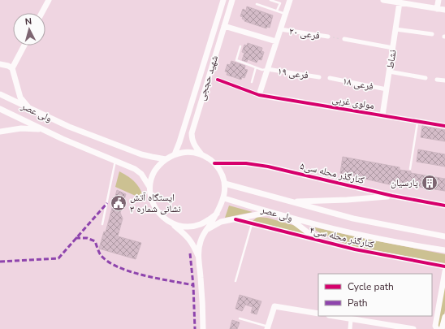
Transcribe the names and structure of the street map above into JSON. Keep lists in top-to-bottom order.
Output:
{
  "streets": {
    "street": [
      "فرعی ۲۰",
      "نشاط",
      "فرعی ۱۹",
      "شهید حججی",
      "فرعی ۱۸",
      "مولوی غربی",
      "ولی عصر",
      "کنارگذر محله سی۵",
      "کنارگذر محله سی۴"
    ]
  },
  "crossings": [
    ["نشاط", "فرعی ۱۸"],
    ["نشاط", "مولوی غربی"],
    ["شهید حججی", "ولی عصر"],
    ["شهید حججی", "کنارگذر محله سی۵"],
    ["ولی عصر", "کنارگذر محله سی۵"]
  ],
  "places": {
    "building": ["پارسیان"],
    "public building": ["ایستگاه آتش نشانی شماره ۳"]
  },
  "legend": ["Cycle path", "Path"],
  "north": "top"
}
